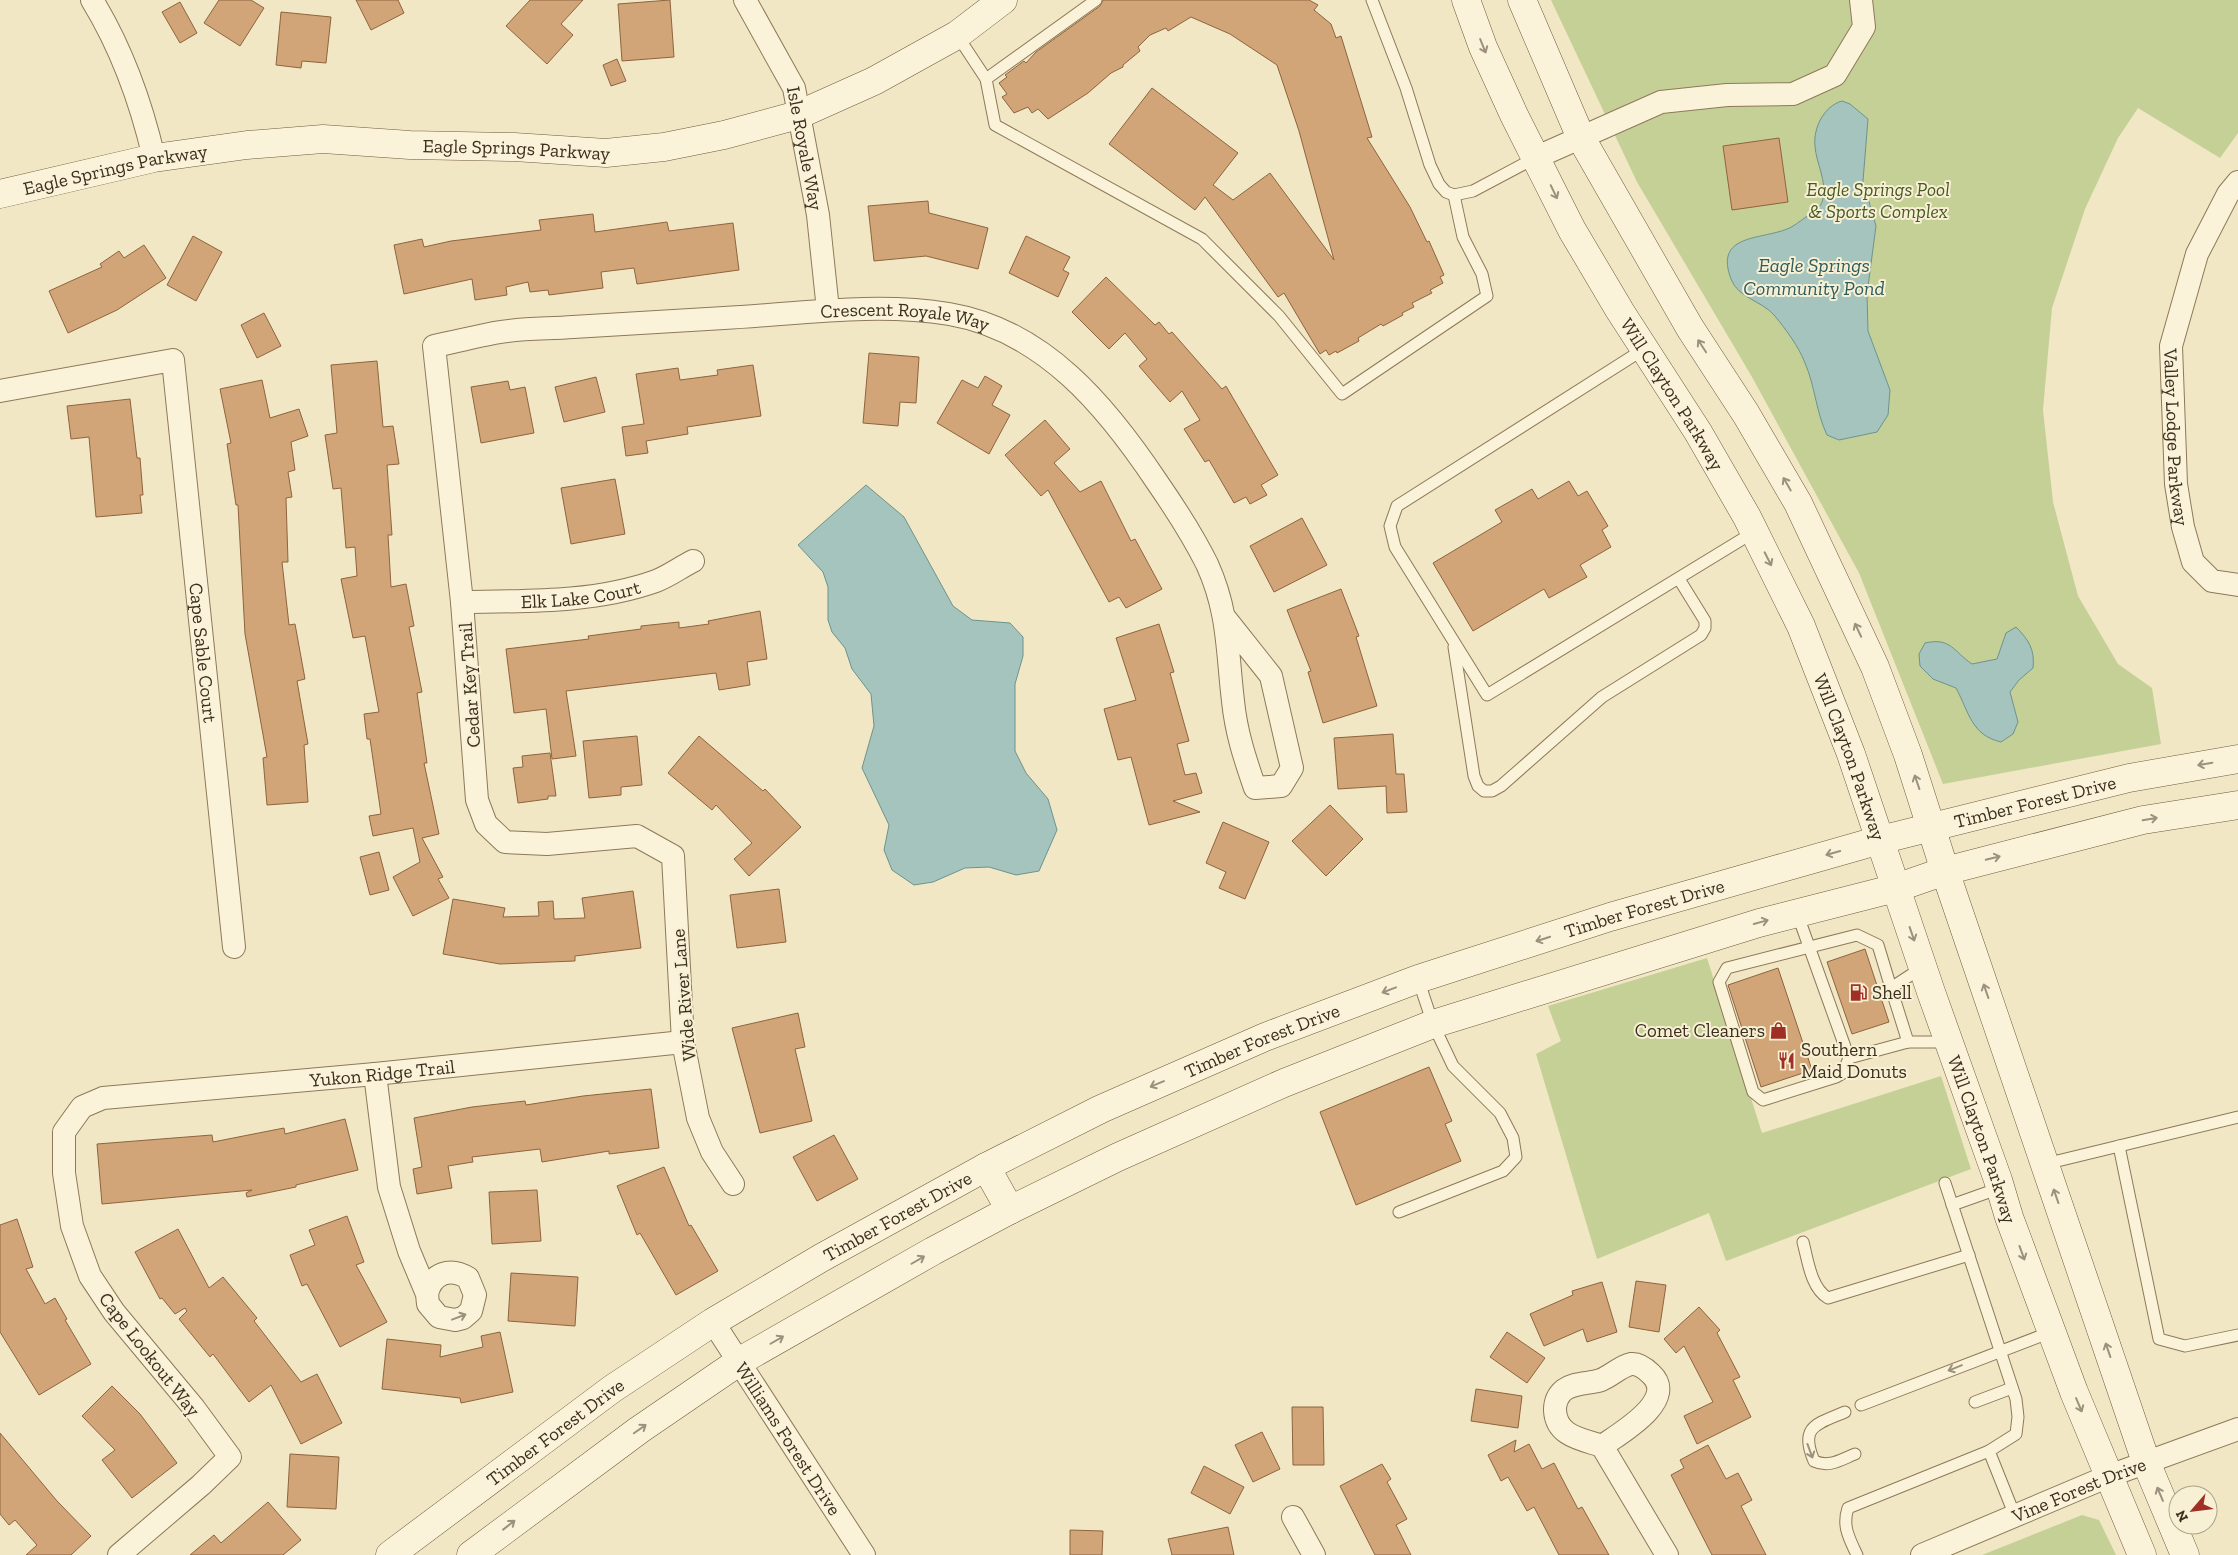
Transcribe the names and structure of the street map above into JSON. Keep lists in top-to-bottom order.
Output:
{
  "streets": {
    "main road": ["Eagle Springs Parkway", "Will Clayton Parkway", "Timber Forest Drive"],
    "street": [
      "Isle Royale Way",
      "Crescent Royale Way",
      "Valley Lodge Parkway",
      "Elk Lake Court",
      "Cape Sable Court",
      "Cedar Key Trail",
      "Wide River Lane",
      "Yukon Ridge Trail",
      "Cape Lookout Way",
      "Williams Forest Drive",
      "Vine Forest Drive"
    ]
  },
  "crossings": [
    ["Eagle Springs Parkway", "Isle Royale Way"],
    ["Isle Royale Way", "Crescent Royale Way"],
    ["Crescent Royale Way", "Cedar Key Trail"],
    ["Will Clayton Parkway", "Timber Forest Drive"],
    ["Will Clayton Parkway", "Vine Forest Drive"],
    ["Elk Lake Court", "Cedar Key Trail"],
    ["Cedar Key Trail", "Wide River Lane"],
    ["Timber Forest Drive", "Williams Forest Drive"],
    ["Wide River Lane", "Yukon Ridge Trail"],
    ["Yukon Ridge Trail", "Cape Lookout Way"]
  ],
  "water": ["Eagle Springs Community Pond"],
  "parks": ["Eagle Springs Pool & Sports Complex"],
  "places": {
    "fuel station": ["Shell"],
    "shop": ["Comet Cleaners"],
    "restaurant": ["Southern Maid Donuts"]
  },
  "north": "bottom left"
}
